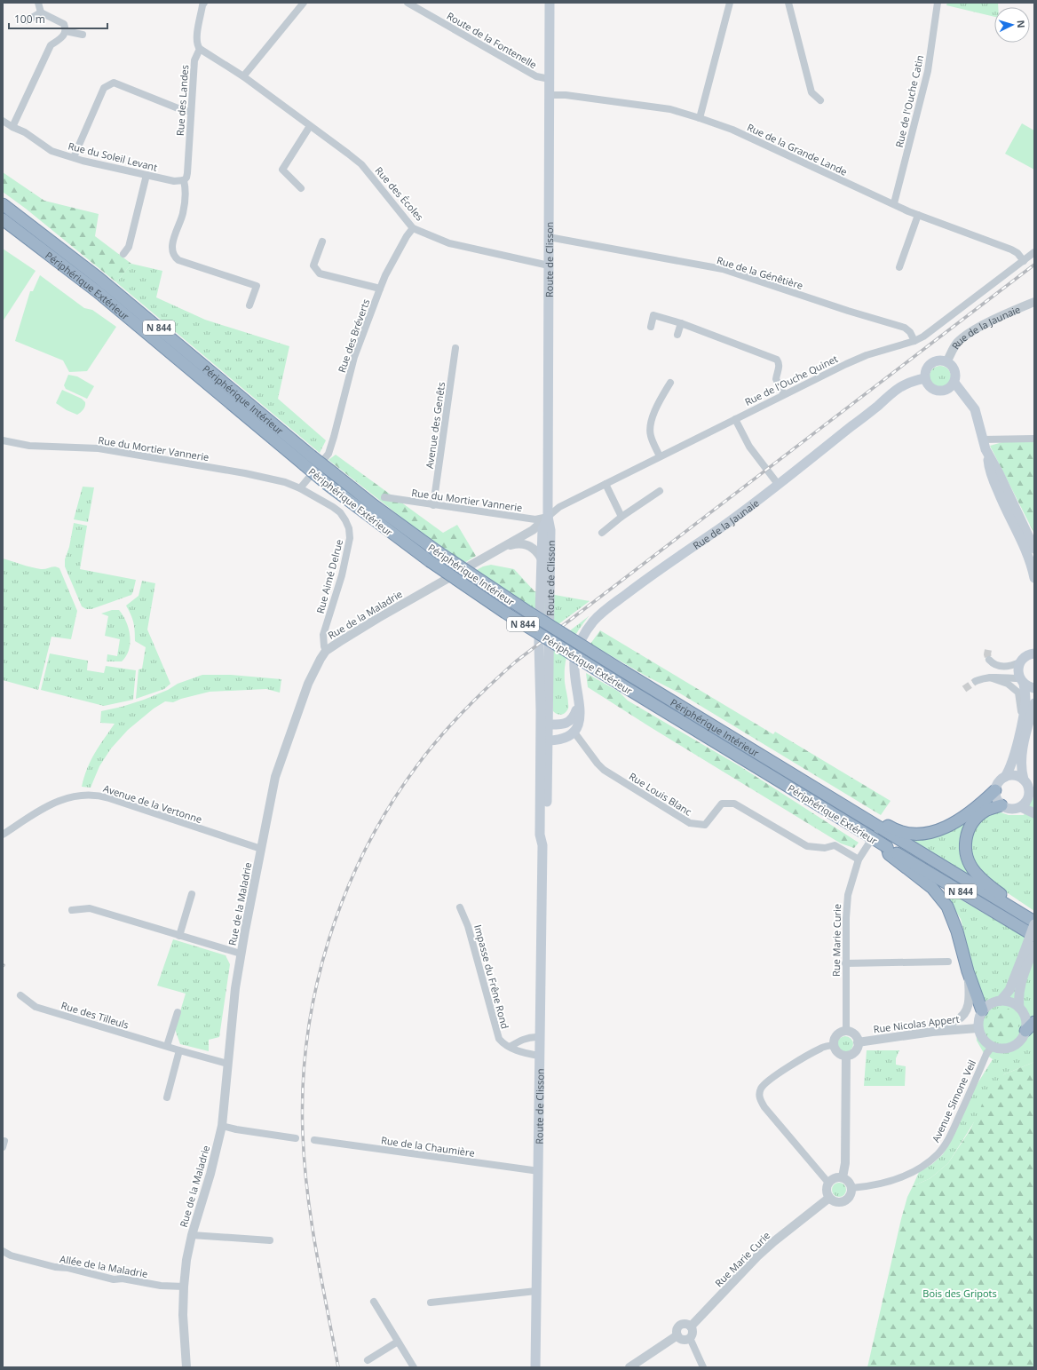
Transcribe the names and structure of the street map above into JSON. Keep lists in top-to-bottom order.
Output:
{
  "streets": {
    "highway": ["Périphérique Extérieur", "N 844", "Périphérique Intérieur"],
    "main road": ["Route de Clisson", "Rue de la Jaunaie"],
    "street": [
      "Route de la Fontenelle",
      "Rue des Landes",
      "Rue de l'Ouche Catin",
      "Rue de la Grande Lande",
      "Rue du Soleil Levant",
      "Rue des Écoles",
      "Rue de la Génêtière",
      "Rue des Bréverts",
      "Rue de l'Ouche Quinet",
      "Avenue des Genêts",
      "Rue du Mortier Vannerie",
      "Rue Aimé Delrue",
      "Rue de la Maladrie",
      "Rue Louis Blanc",
      "Avenue de la Vertonne",
      "Rue Marie Curie",
      "Impasse du Frêne Rond",
      "Rue des Tilleuls",
      "Rue Nicolas Appert",
      "Avenue Simone Veil",
      "Rue de la Chaumière",
      "Allée de la Maladrie"
    ]
  },
  "crossings": [
    ["Route de la Fontenelle", "Route de Clisson"],
    ["Rue des Landes", "Rue du Soleil Levant"],
    ["Rue des Landes", "Rue des Écoles"],
    ["Rue de l'Ouche Catin", "Rue de la Grande Lande"],
    ["Rue de la Grande Lande", "Route de Clisson"],
    ["Rue de la Grande Lande", "Rue de l'Ouche Quinet"],
    ["Rue des Écoles", "Route de Clisson"],
    ["Rue des Écoles", "Rue des Bréverts"],
    ["Route de Clisson", "Rue de la Génêtière"],
    ["Route de Clisson", "Rue de la Jaunaie"],
    ["Route de Clisson", "Rue de l'Ouche Quinet"],
    ["Route de Clisson", "Rue du Mortier Vannerie"],
    ["Route de Clisson", "Rue de la Maladrie"],
    ["Route de Clisson", "Impasse du Frêne Rond"],
    ["Route de Clisson", "Rue de la Chaumière"],
    ["Rue de la Génêtière", "Rue de l'Ouche Quinet"],
    ["N 844", "Périphérique Intérieur"],
    ["Rue de la Jaunaie", "Rue Louis Blanc"],
    ["Rue des Bréverts", "Rue du Mortier Vannerie"],
    ["Rue des Bréverts", "Rue Aimé Delrue"],
    ["Rue de l'Ouche Quinet", "Rue du Mortier Vannerie"],
    ["Rue de l'Ouche Quinet", "Rue de la Maladrie"],
    ["Avenue des Genêts", "Rue du Mortier Vannerie"],
    ["Rue du Mortier Vannerie", "Rue Aimé Delrue"],
    ["Rue du Mortier Vannerie", "Rue de la Maladrie"],
    ["Rue Aimé Delrue", "Rue de la Maladrie"],
    ["Rue de la Maladrie", "Avenue de la Vertonne"],
    ["Rue de la Maladrie", "Rue des Tilleuls"],
    ["Rue de la Maladrie", "Allée de la Maladrie"],
    ["Rue Louis Blanc", "Rue Marie Curie"],
    ["Rue Marie Curie", "Rue Nicolas Appert"],
    ["Rue Marie Curie", "Avenue Simone Veil"],
    ["Rue Nicolas Appert", "Avenue Simone Veil"]
  ],
  "parks": ["Bois des Gripots"],
  "scale_bar": "100 m",
  "north": "right"
}
